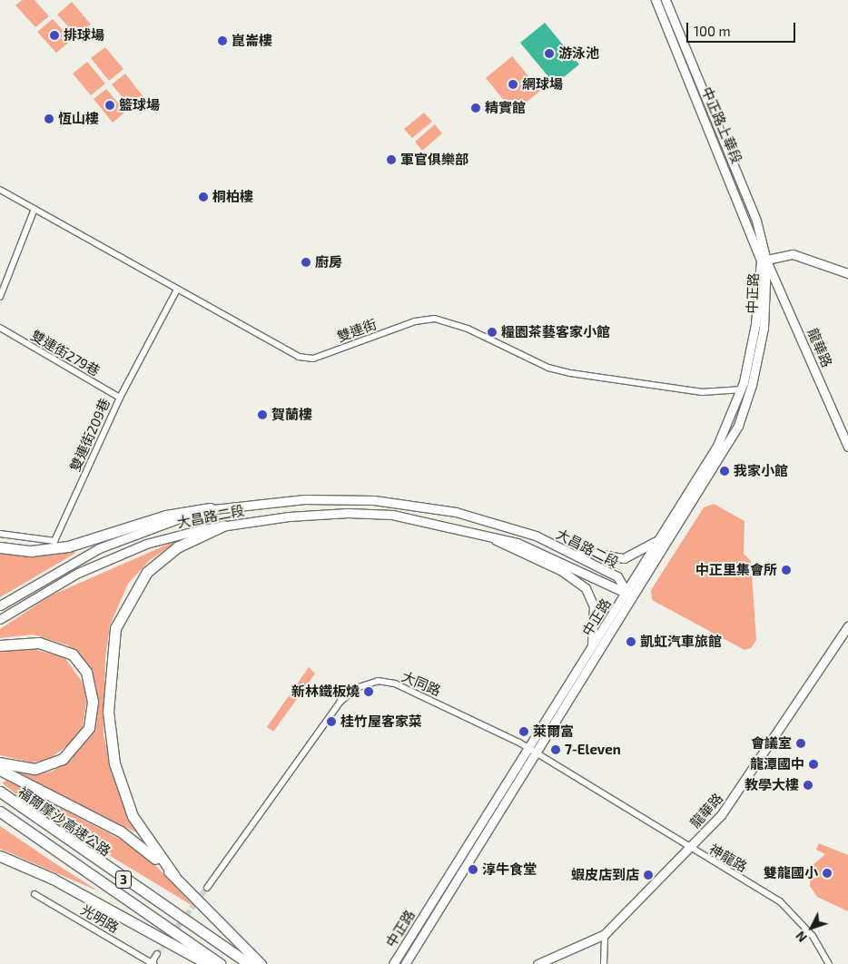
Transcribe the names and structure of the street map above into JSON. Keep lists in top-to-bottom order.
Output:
{
  "streets": {
    "highway": ["福爾摩沙高速公路", "3"],
    "main road": [
      "中正路上華段",
      "中正路",
      "龍華路",
      "大昌路二段"
    ],
    "street": [
      "雙連街",
      "雙連街279巷",
      "雙連街209巷",
      "大同路",
      "神龍路",
      "光明路"
    ]
  },
  "crossings": [
    ["中正路上華段", "中正路"],
    ["中正路上華段", "龍華路"],
    ["中正路", "雙連街"],
    ["中正路", "龍華路"],
    ["中正路", "大昌路二段"],
    ["中正路", "大同路"],
    ["雙連街", "雙連街209巷"],
    ["龍華路", "大同路"],
    ["龍華路", "神龍路"],
    ["雙連街279巷", "雙連街209巷"],
    ["大同路", "神龍路"]
  ],
  "places": [
    "排球場",
    "崑崙樓",
    "游泳池",
    "網球場",
    "籃球場",
    "精實館",
    "恆山樓",
    "軍官俱樂部",
    "桐柏樓",
    "廚房",
    "糧園茶藝客家小館",
    "賀蘭樓",
    "我家小館",
    "中正里集會所",
    "凱虹汽車旅館",
    "新林鐵板燒",
    "桂竹屋客家菜",
    "萊爾富",
    "會議室",
    "7-Eleven",
    "龍潭國中",
    "教學大樓",
    "淳牛食堂",
    "雙龍國小",
    "蝦皮店到店"
  ],
  "scale_bar": "100 m",
  "north": "bottom left"
}
